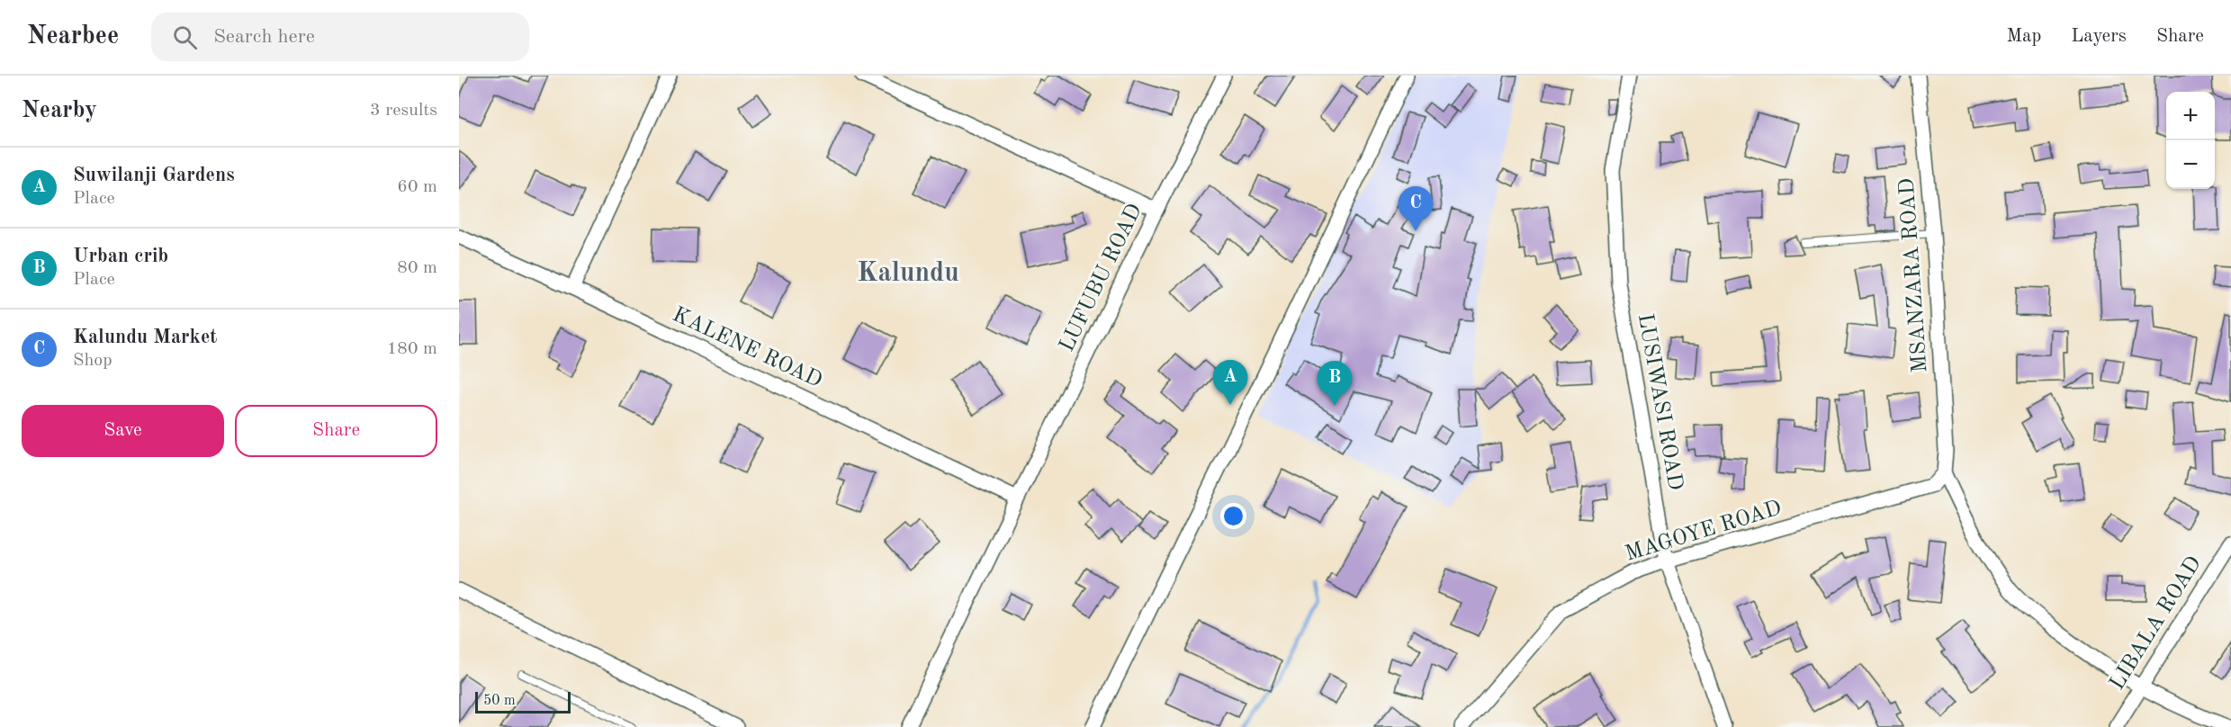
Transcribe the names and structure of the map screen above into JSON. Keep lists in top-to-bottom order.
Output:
{
  "streets": {
    "street": [
      "MSANZARA ROAD",
      "LUFUBU ROAD",
      "KALENE ROAD",
      "LUSIWASI ROAD",
      "MAGOYE ROAD",
      "LIBALA ROAD"
    ]
  },
  "crossings": [
    ["MSANZARA ROAD", "MAGOYE ROAD"],
    ["LUFUBU ROAD", "KALENE ROAD"],
    ["LUSIWASI ROAD", "MAGOYE ROAD"]
  ],
  "districts": ["Kalundu"],
  "scale_bar": "50 m",
  "page": {
    "header": "Nearbee",
    "search": "Search here",
    "nav": ["Map", "Layers", "Share"],
    "heading": ["Nearby", "3 results"],
    "map_buttons": ["+", "−"],
    "list": [
      {
        "mark": "A",
        "name": "Suwilanji Gardens",
        "note": "Place",
        "value": "60 m"
      },
      {
        "mark": "B",
        "name": "Urban crib",
        "note": "Place",
        "value": "80 m"
      },
      {
        "mark": "C",
        "name": "Kalundu Market",
        "note": "Shop",
        "value": "180 m"
      }
    ],
    "pins": ["C", "A", "B"],
    "buttons": ["Save", "Share"],
    "scale": "50 m"
  }
}
